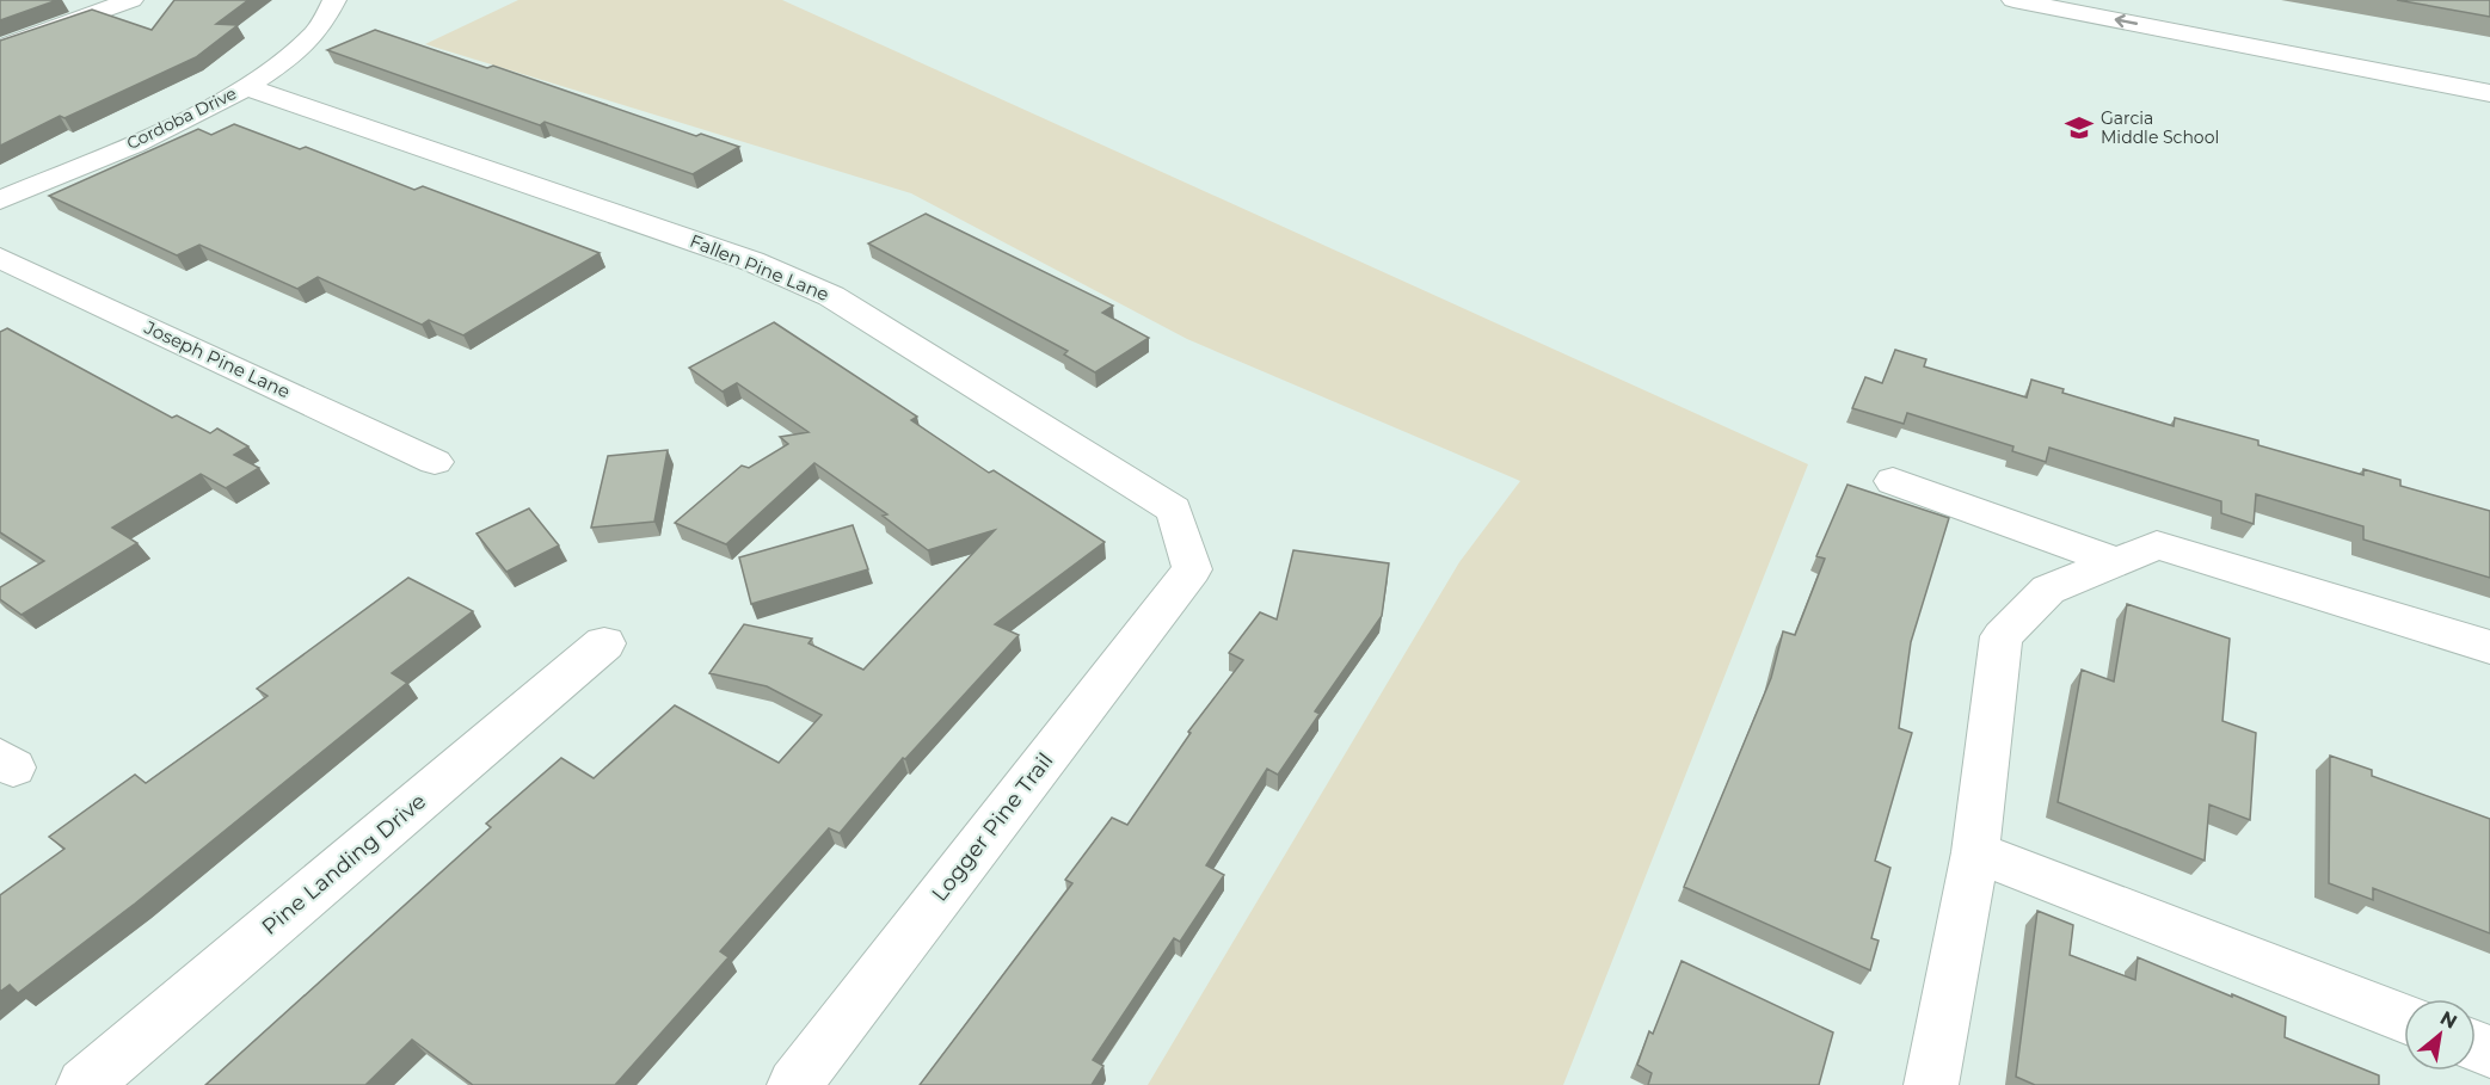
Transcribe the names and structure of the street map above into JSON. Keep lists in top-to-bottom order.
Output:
{
  "streets": {
    "street": [
      "Cordoba Drive",
      "Fallen Pine Lane",
      "Joseph Pine Lane",
      "Logger Pine Trail",
      "Pine Landing Drive"
    ]
  },
  "crossings": [
    ["Cordoba Drive", "Fallen Pine Lane"],
    ["Fallen Pine Lane", "Logger Pine Trail"]
  ],
  "places": {
    "school or university": ["Garcia Middle School"]
  },
  "north": "top right"
}
